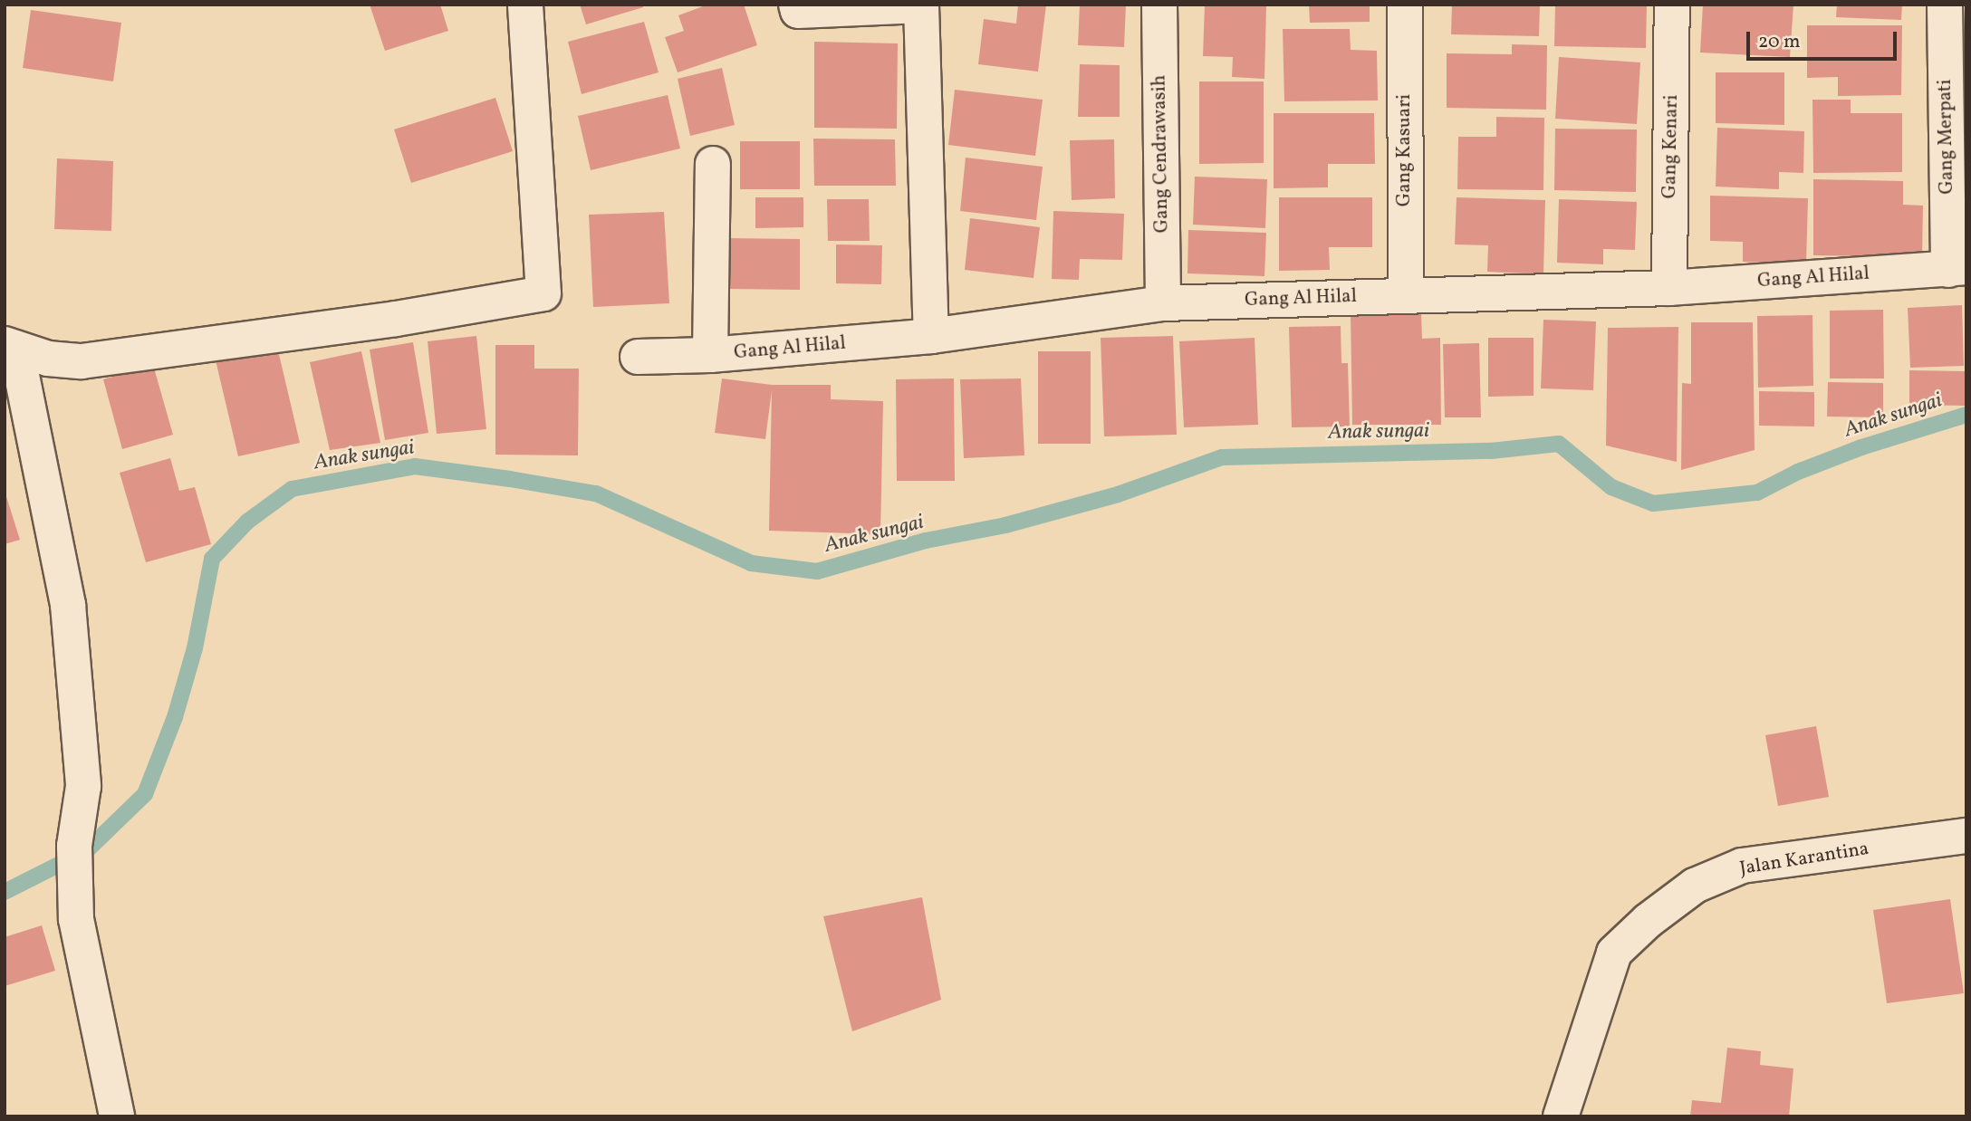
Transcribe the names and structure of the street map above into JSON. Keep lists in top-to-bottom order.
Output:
{
  "streets": {
    "street": [
      "Gang Merpati",
      "Gang Kenari",
      "Gang Kasuari",
      "Gang Cendrawasih",
      "Gang Al Hilal",
      "Jalan Karantina"
    ]
  },
  "crossings": [
    ["Gang Merpati", "Gang Al Hilal"],
    ["Gang Kenari", "Gang Al Hilal"],
    ["Gang Kasuari", "Gang Al Hilal"],
    ["Gang Cendrawasih", "Gang Al Hilal"]
  ],
  "water": ["Anak sungai"],
  "scale_bar": "20 m"
}
